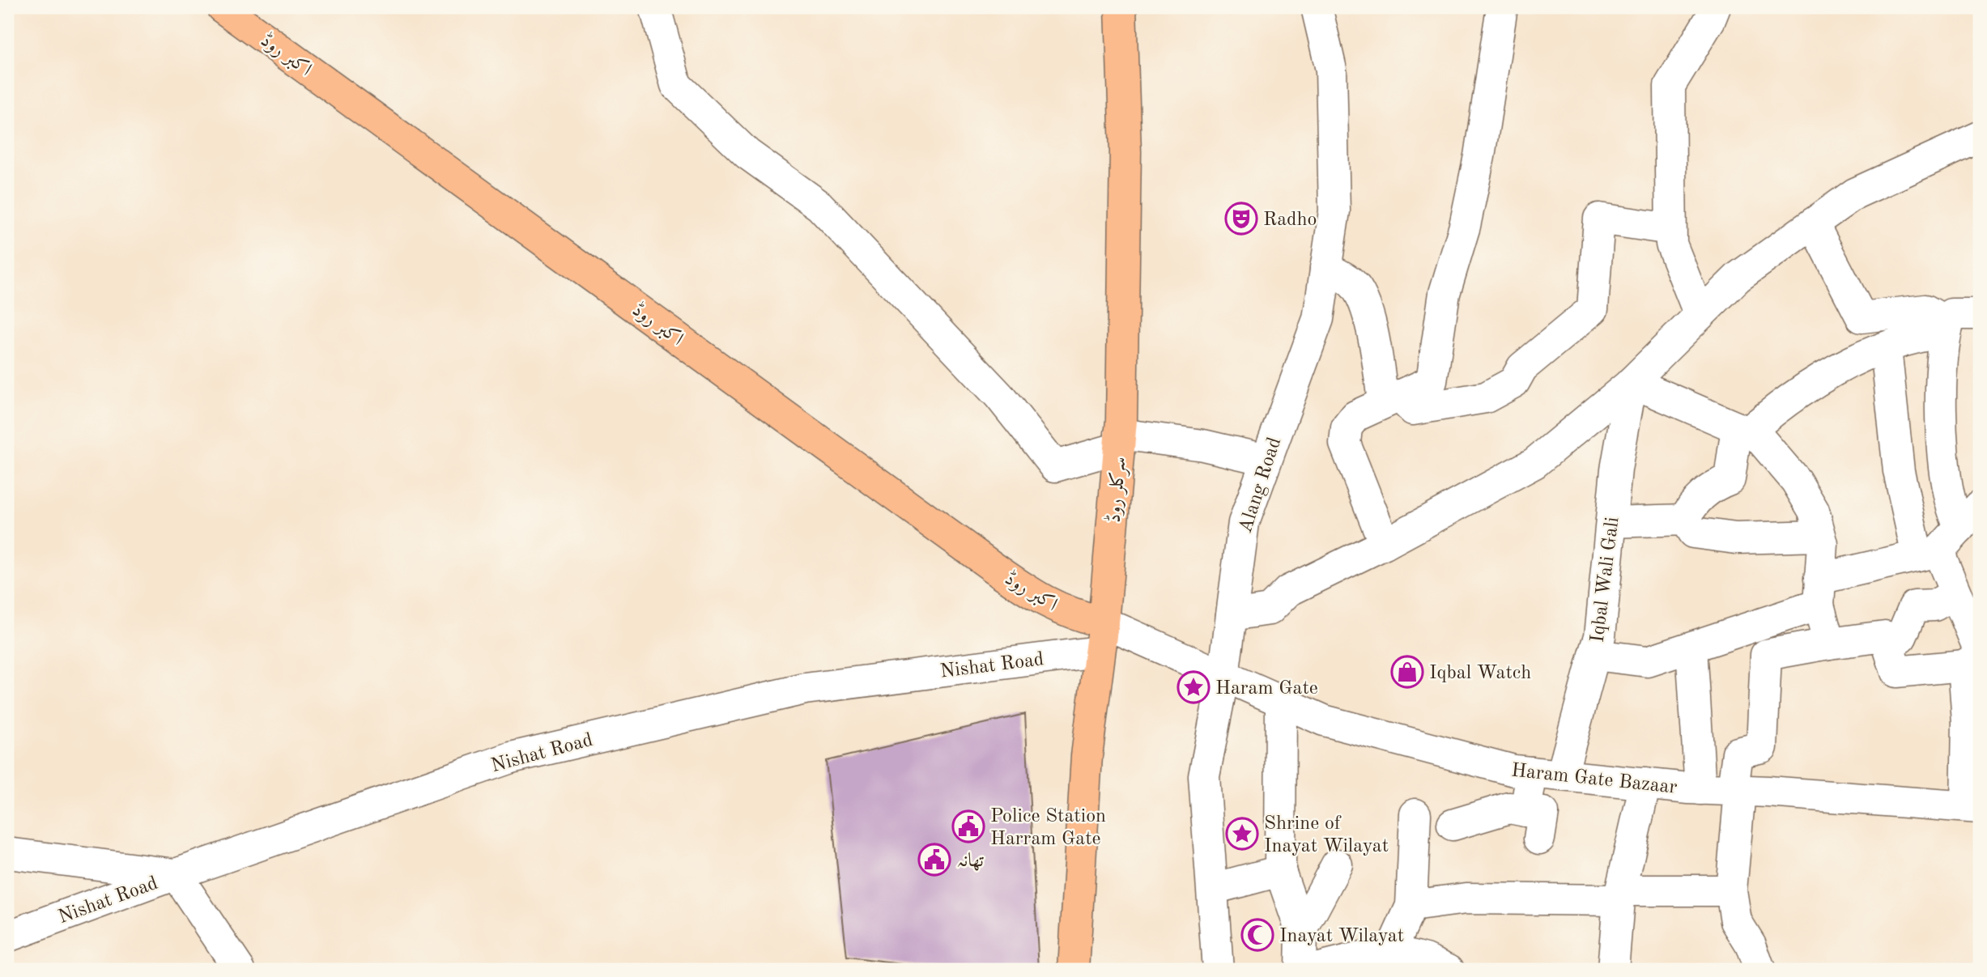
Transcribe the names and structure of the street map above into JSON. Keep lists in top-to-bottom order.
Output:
{
  "streets": {
    "main road": ["اکبر روڈ", "سرکلر روڈ"],
    "street": [
      "Alang Road",
      "Iqbal Wali Gali",
      "Nishat Road",
      "Haram Gate Bazaar"
    ]
  },
  "crossings": [
    ["اکبر روڈ", "سرکلر روڈ"],
    ["اکبر روڈ", "Nishat Road"],
    ["اکبر روڈ", "Haram Gate Bazaar"],
    ["Alang Road", "Haram Gate Bazaar"],
    ["سرکلر روڈ", "Nishat Road"],
    ["سرکلر روڈ", "Haram Gate Bazaar"],
    ["Iqbal Wali Gali", "Haram Gate Bazaar"],
    ["Nishat Road", "Haram Gate Bazaar"]
  ],
  "places": {
    "theatre": ["Radho"],
    "shop": ["Iqbal Watch"],
    "place": ["Haram Gate", "Shrine of Inayat Wilayat"],
    "public building": ["Police Station Harram Gate", "تھانہ"],
    "mosque": ["Inayat Wilayat"]
  }
}
